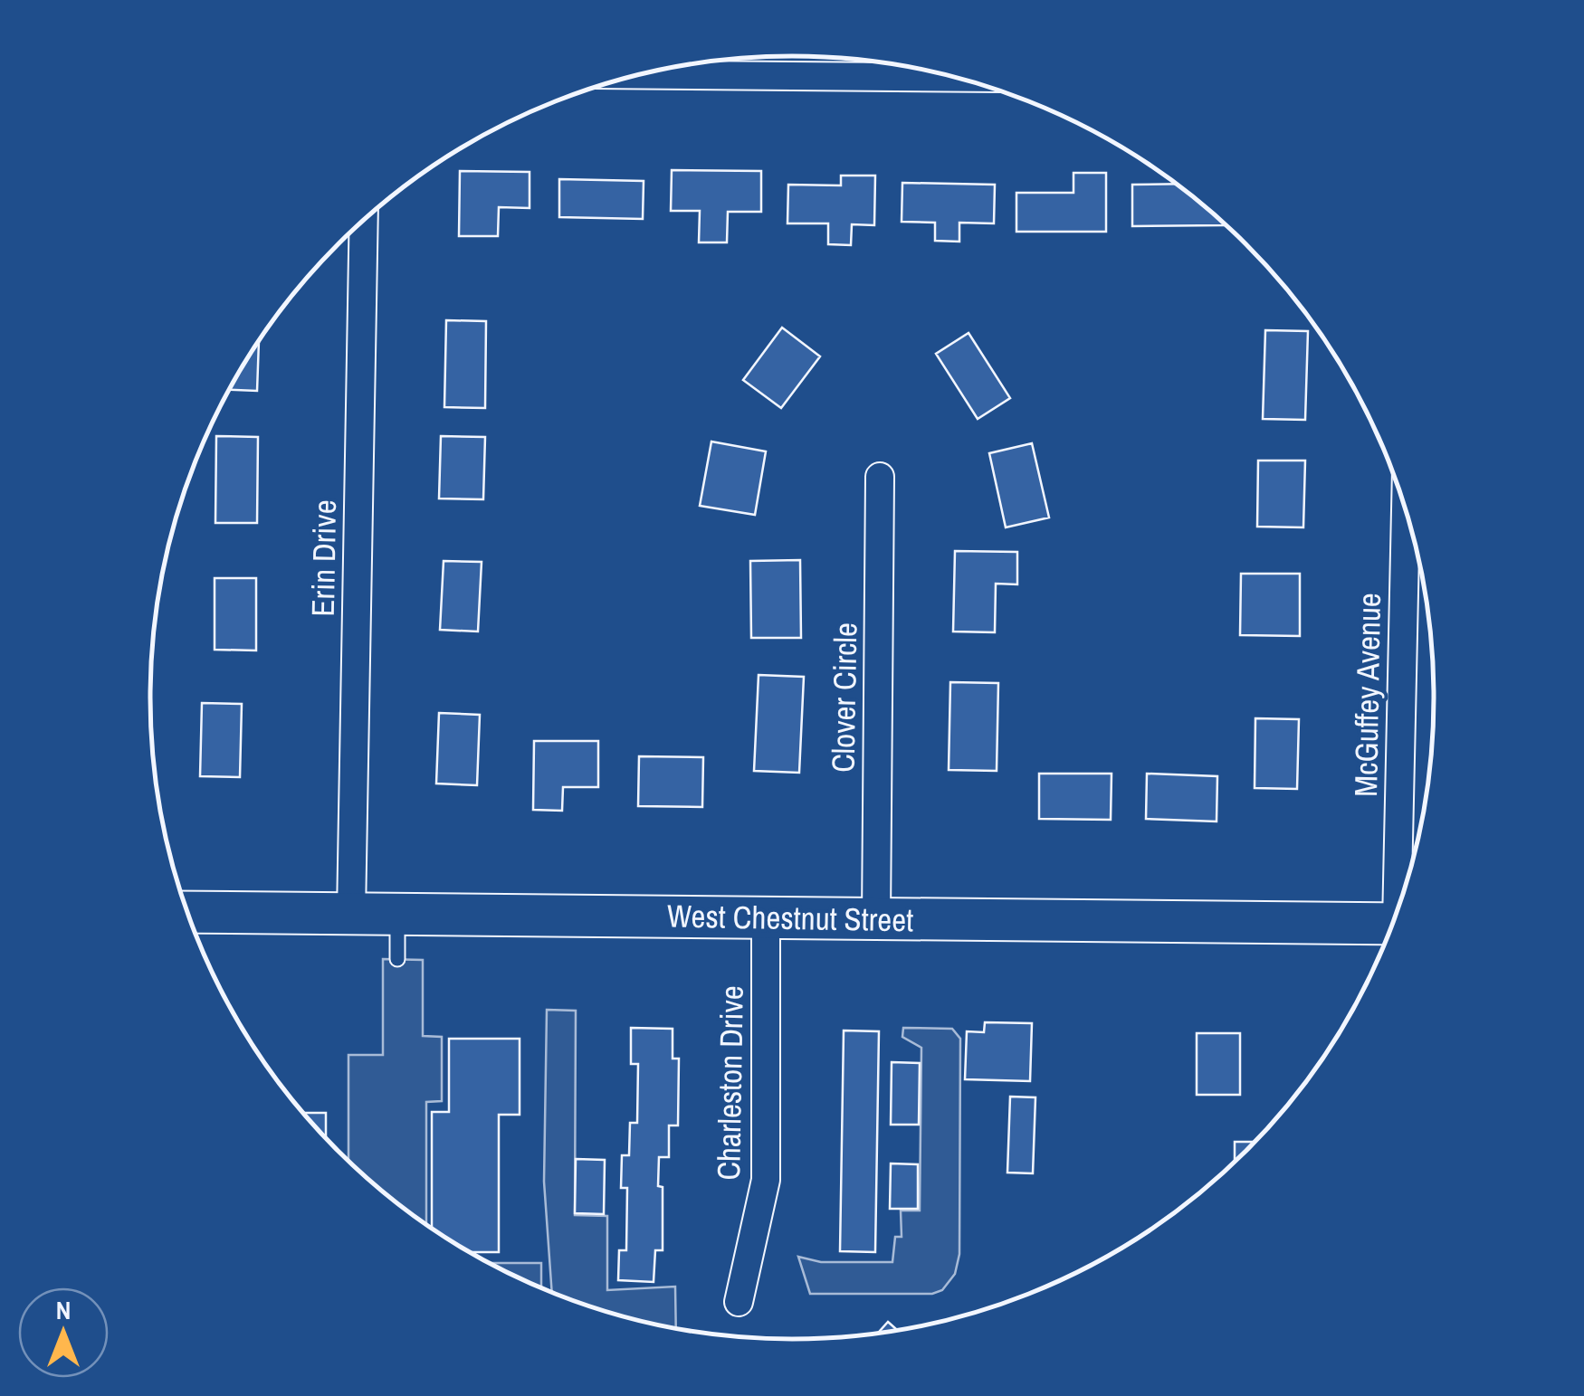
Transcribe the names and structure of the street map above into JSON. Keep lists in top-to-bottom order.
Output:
{
  "streets": {
    "main road": ["West Chestnut Street"],
    "street": [
      "Erin Drive",
      "McGuffey Avenue",
      "Clover Circle",
      "Charleston Drive"
    ]
  },
  "crossings": [
    ["Erin Drive", "West Chestnut Street"],
    ["Clover Circle", "West Chestnut Street"],
    ["West Chestnut Street", "Charleston Drive"]
  ],
  "north": "top"
}
